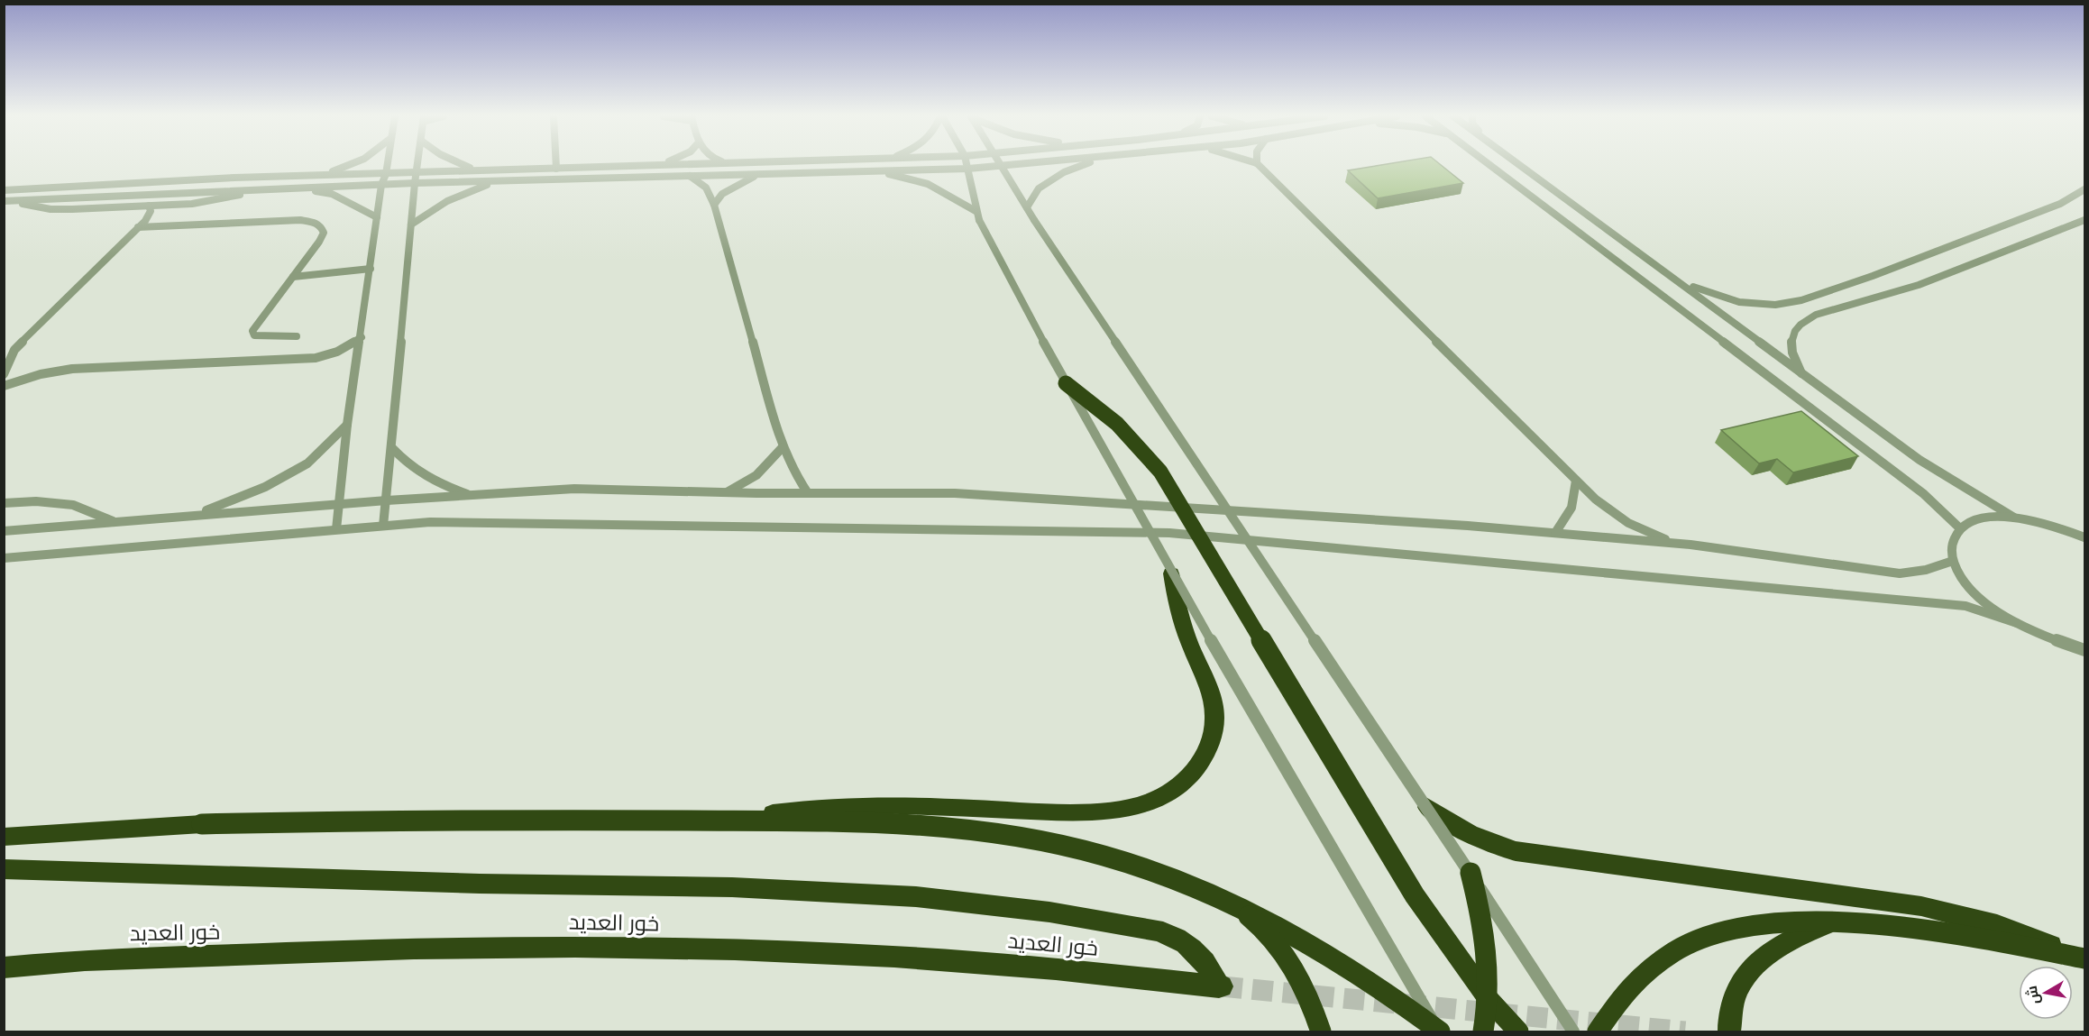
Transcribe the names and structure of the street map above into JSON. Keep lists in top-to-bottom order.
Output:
{
  "streets": {
    "highway": ["خور العديد"]
  },
  "north": "left"
}
